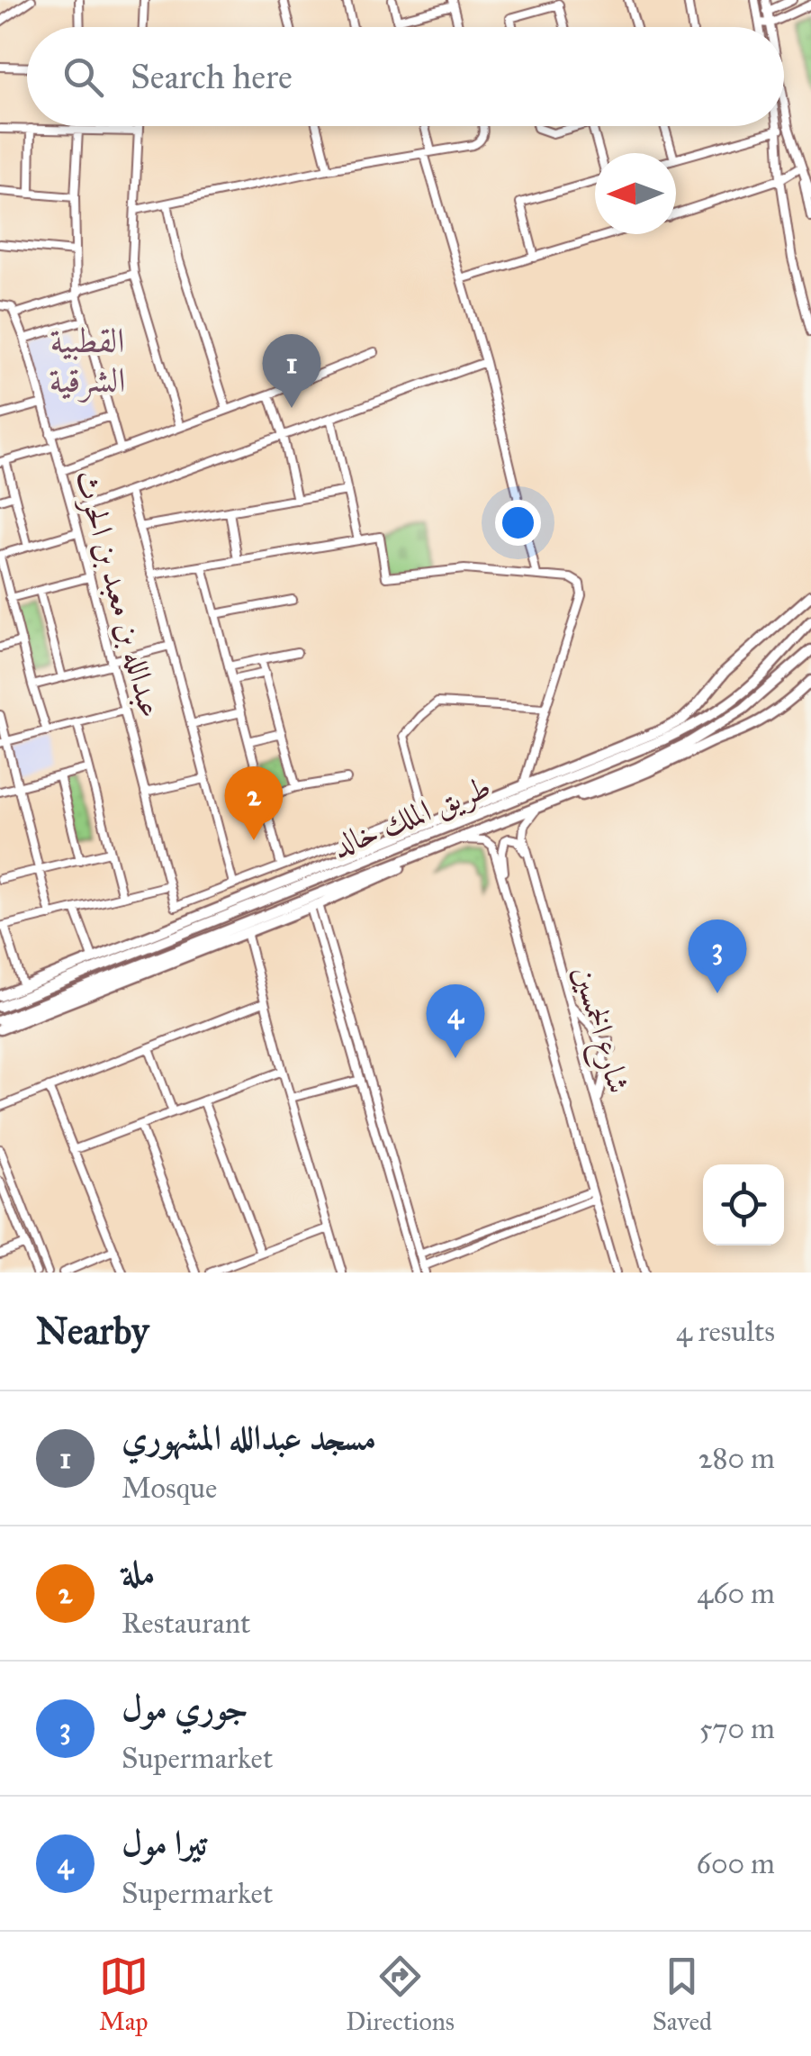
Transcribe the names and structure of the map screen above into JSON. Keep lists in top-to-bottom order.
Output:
{
  "streets": {
    "main road": ["طريق الملك خالد"],
    "street": ["عبدالله بن معبد بن الحرث", "شارع الخمسين"]
  },
  "crossings": [
    ["طريق الملك خالد", "شارع الخمسين"]
  ],
  "districts": ["القطبية الشرقية"],
  "north": "left",
  "page": {
    "search": "Search here",
    "pins": [
      "1",
      "2",
      "3",
      "4"
    ],
    "heading": ["Nearby", "4 results"],
    "list": [
      {
        "mark": "1",
        "name": "مسجد عبدالله المشهوري",
        "note": "Mosque",
        "value": "280 m"
      },
      {
        "mark": "2",
        "name": "ملة",
        "note": "Restaurant",
        "value": "460 m"
      },
      {
        "mark": "3",
        "name": "جوري مول",
        "note": "Supermarket",
        "value": "570 m"
      },
      {
        "mark": "4",
        "name": "تيرا مول",
        "note": "Supermarket",
        "value": "600 m"
      }
    ],
    "nav": ["Map", "Directions", "Saved"]
  }
}
